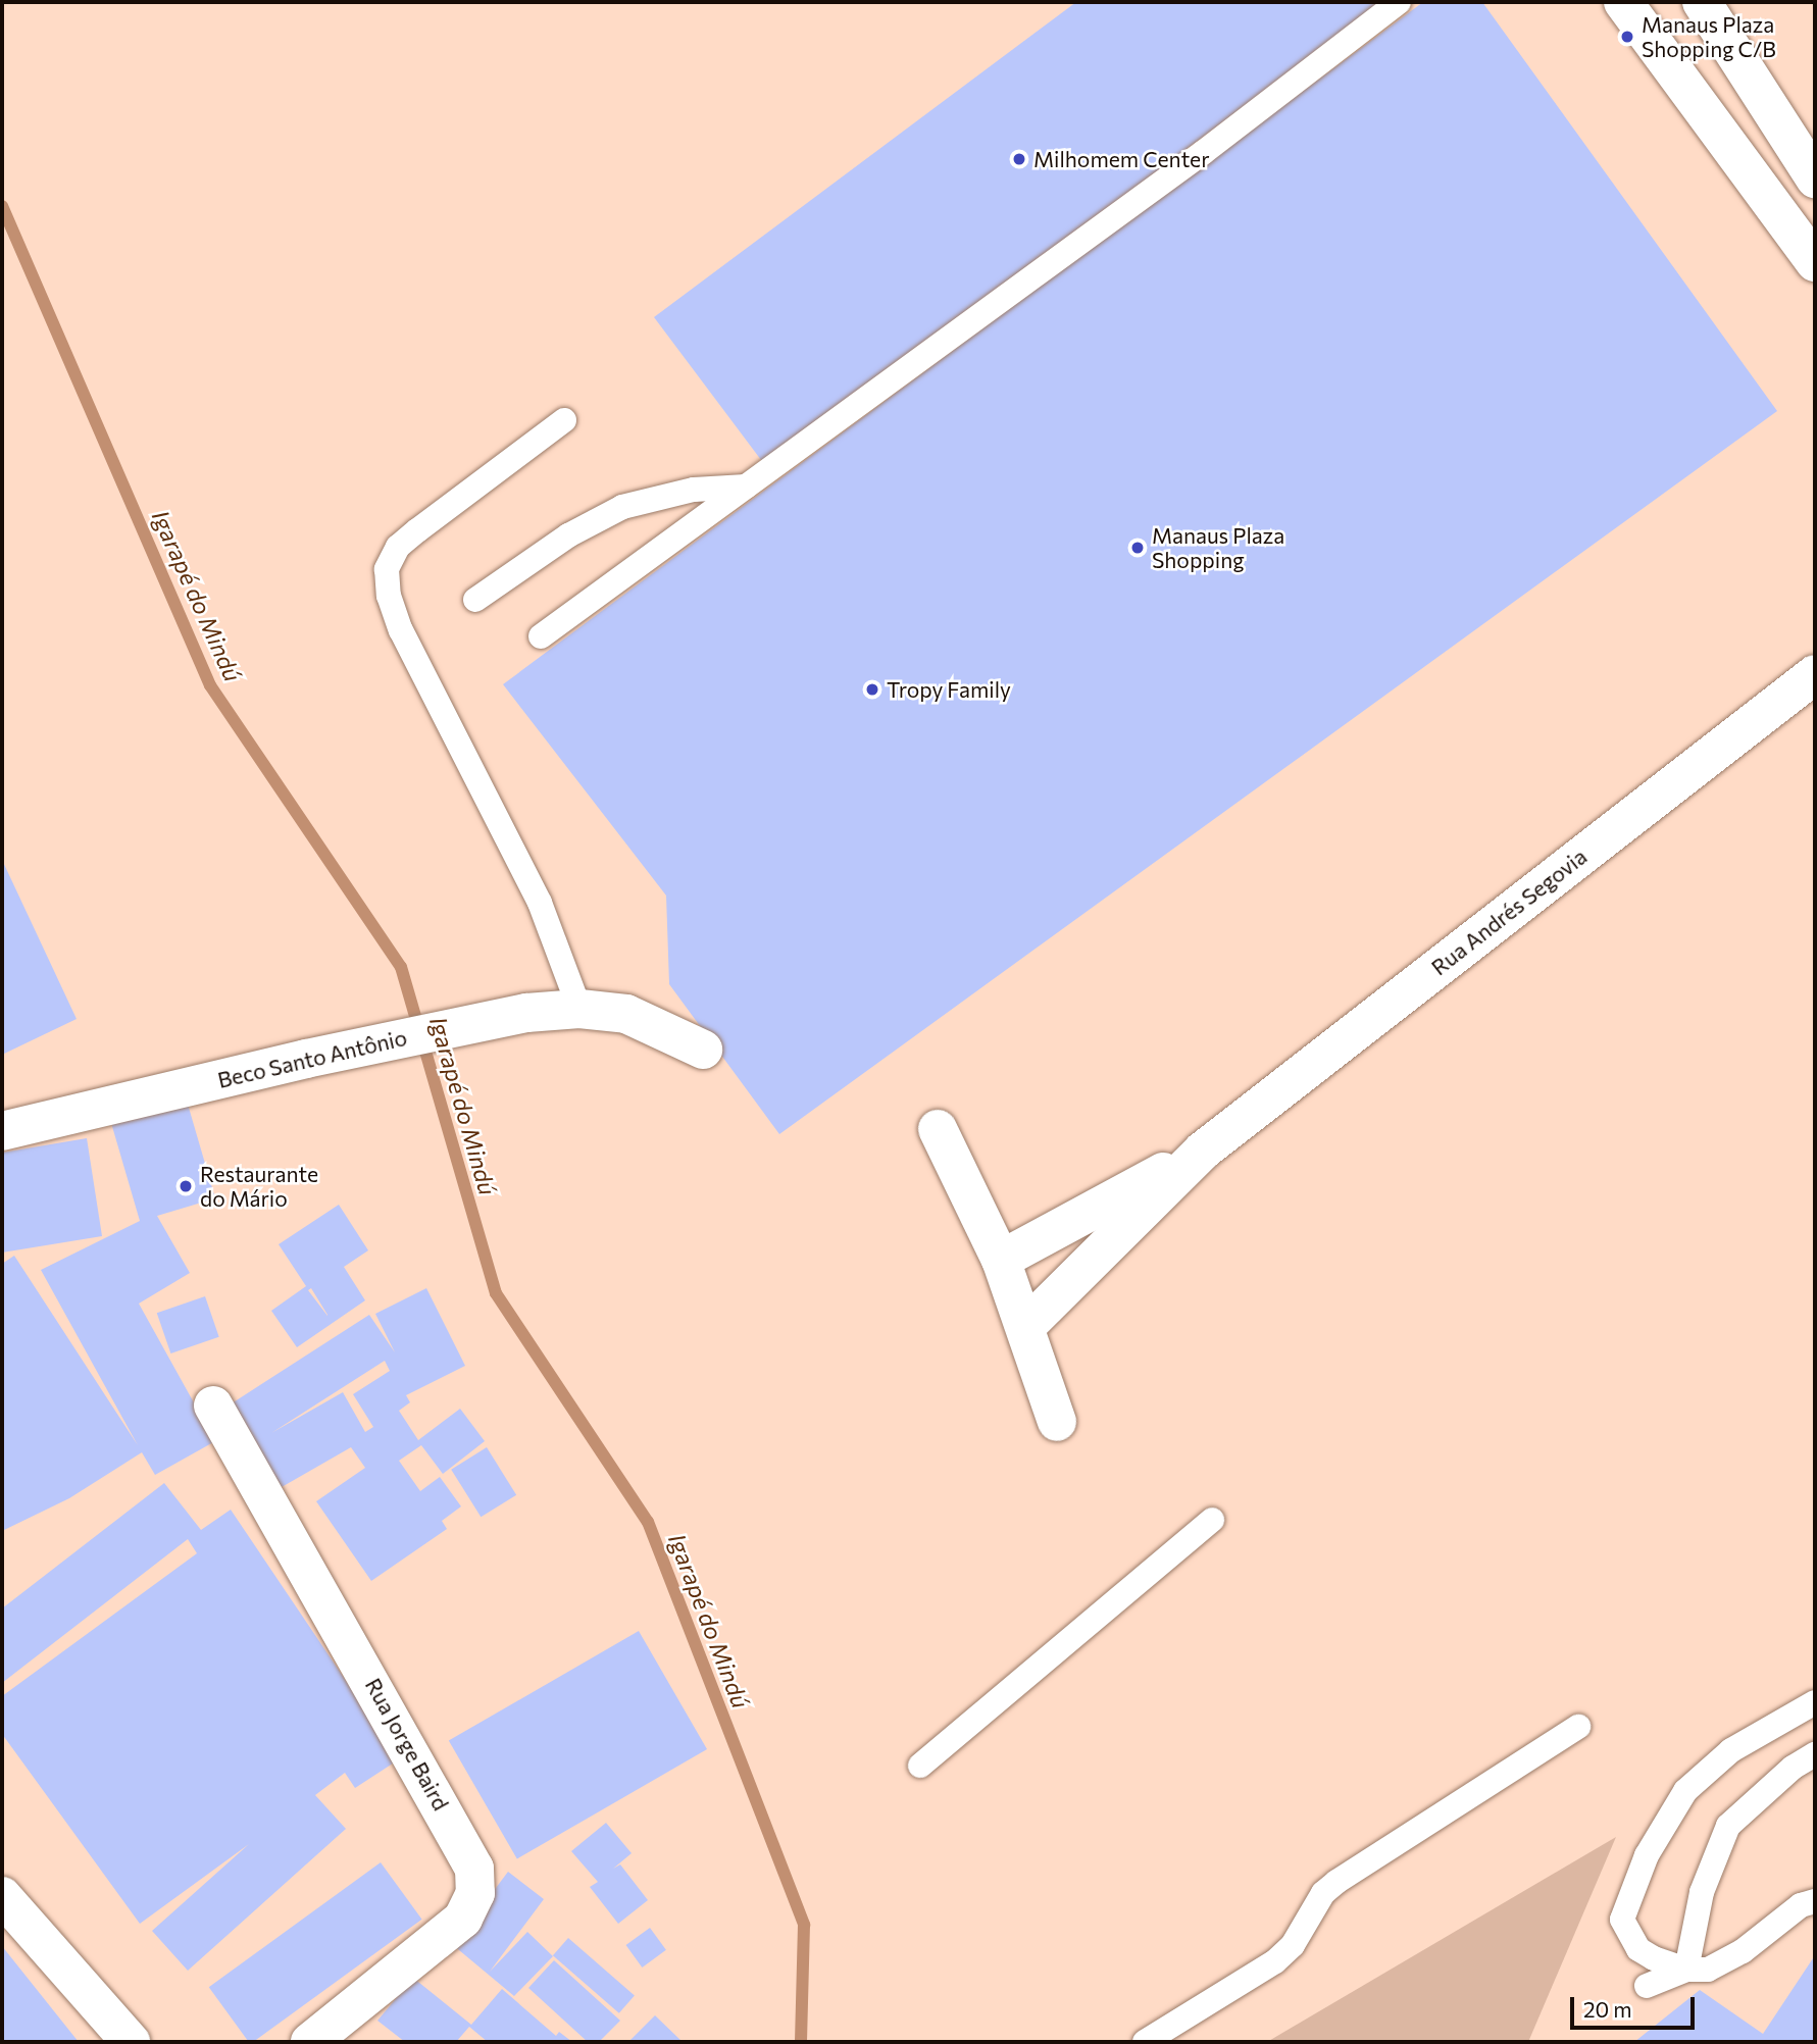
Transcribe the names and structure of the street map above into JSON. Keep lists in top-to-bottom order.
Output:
{
  "streets": {
    "street": ["Rua Andrés Segovia", "Beco Santo Antônio", "Rua Jorge Baird"]
  },
  "water": ["Igarapé do Mindú"],
  "places": [
    "Manaus Plaza Shopping C/B",
    "Milhomem Center",
    "Manaus Plaza Shopping",
    "Tropy Family",
    "Restaurante do Mário"
  ],
  "scale_bar": "20 m"
}
